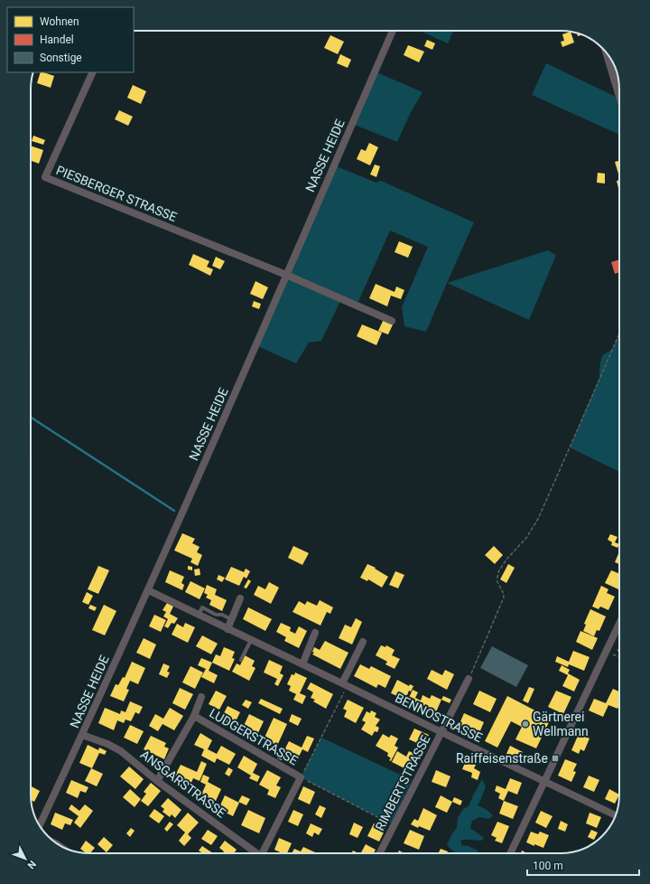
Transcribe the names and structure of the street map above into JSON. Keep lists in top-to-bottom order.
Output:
{
  "streets": {
    "street": [
      "NASSE HEIDE",
      "PIESBERGER STRASSE",
      "BENNOSTRASSE",
      "LUDGERSTRASSE",
      "RIMBERTSTRASSE",
      "ANSGARSTRASSE"
    ]
  },
  "crossings": [
    ["NASSE HEIDE", "PIESBERGER STRASSE"],
    ["NASSE HEIDE", "BENNOSTRASSE"],
    ["NASSE HEIDE", "ANSGARSTRASSE"],
    ["BENNOSTRASSE", "RIMBERTSTRASSE"],
    ["LUDGERSTRASSE", "ANSGARSTRASSE"]
  ],
  "places": {
    "other": ["Gärtnerei Wellmann"],
    "transit": ["Raiffeisenstraße"]
  },
  "legend": ["Wohnen", "Handel", "Sonstige"],
  "scale_bar": "100 m",
  "north": "bottom right"
}
